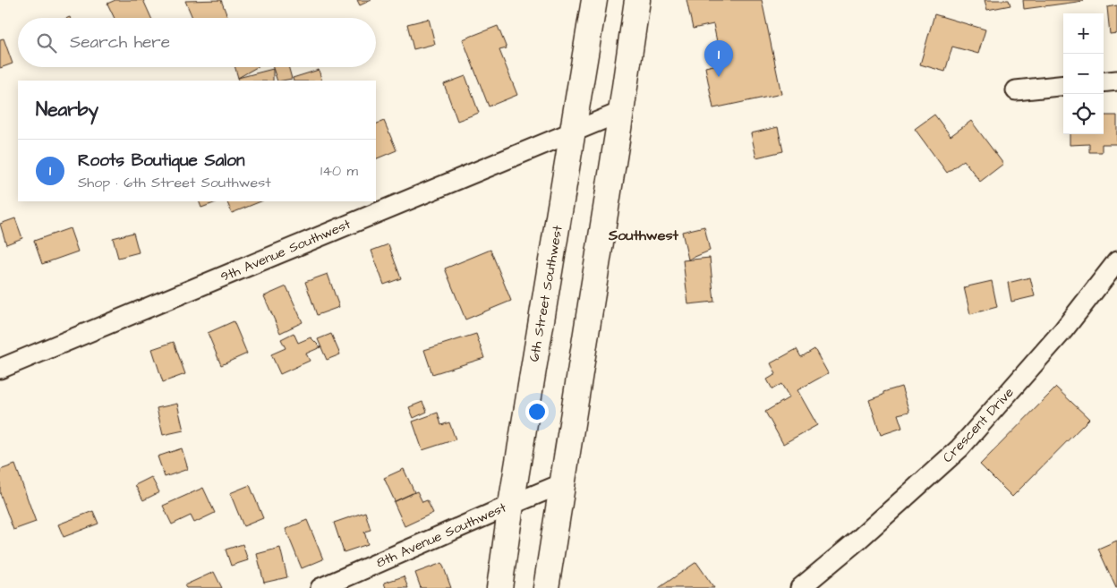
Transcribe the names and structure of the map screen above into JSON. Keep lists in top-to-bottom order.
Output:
{
  "streets": {
    "main road": ["6th Street Southwest"],
    "street": ["9th Avenue Southwest", "Crescent Drive", "8th Avenue Southwest"]
  },
  "crossings": [
    ["9th Avenue Southwest", "6th Street Southwest"],
    ["6th Street Southwest", "8th Avenue Southwest"]
  ],
  "districts": ["Southwest"],
  "page": {
    "map_buttons": ["+", "−"],
    "search": "Search here",
    "pins": "1",
    "heading": "Nearby",
    "list": [
      {
        "mark": "1",
        "name": "Roots Boutique Salon",
        "note": "Shop · 6th Street Southwest",
        "value": "140 m"
      }
    ]
  }
}
